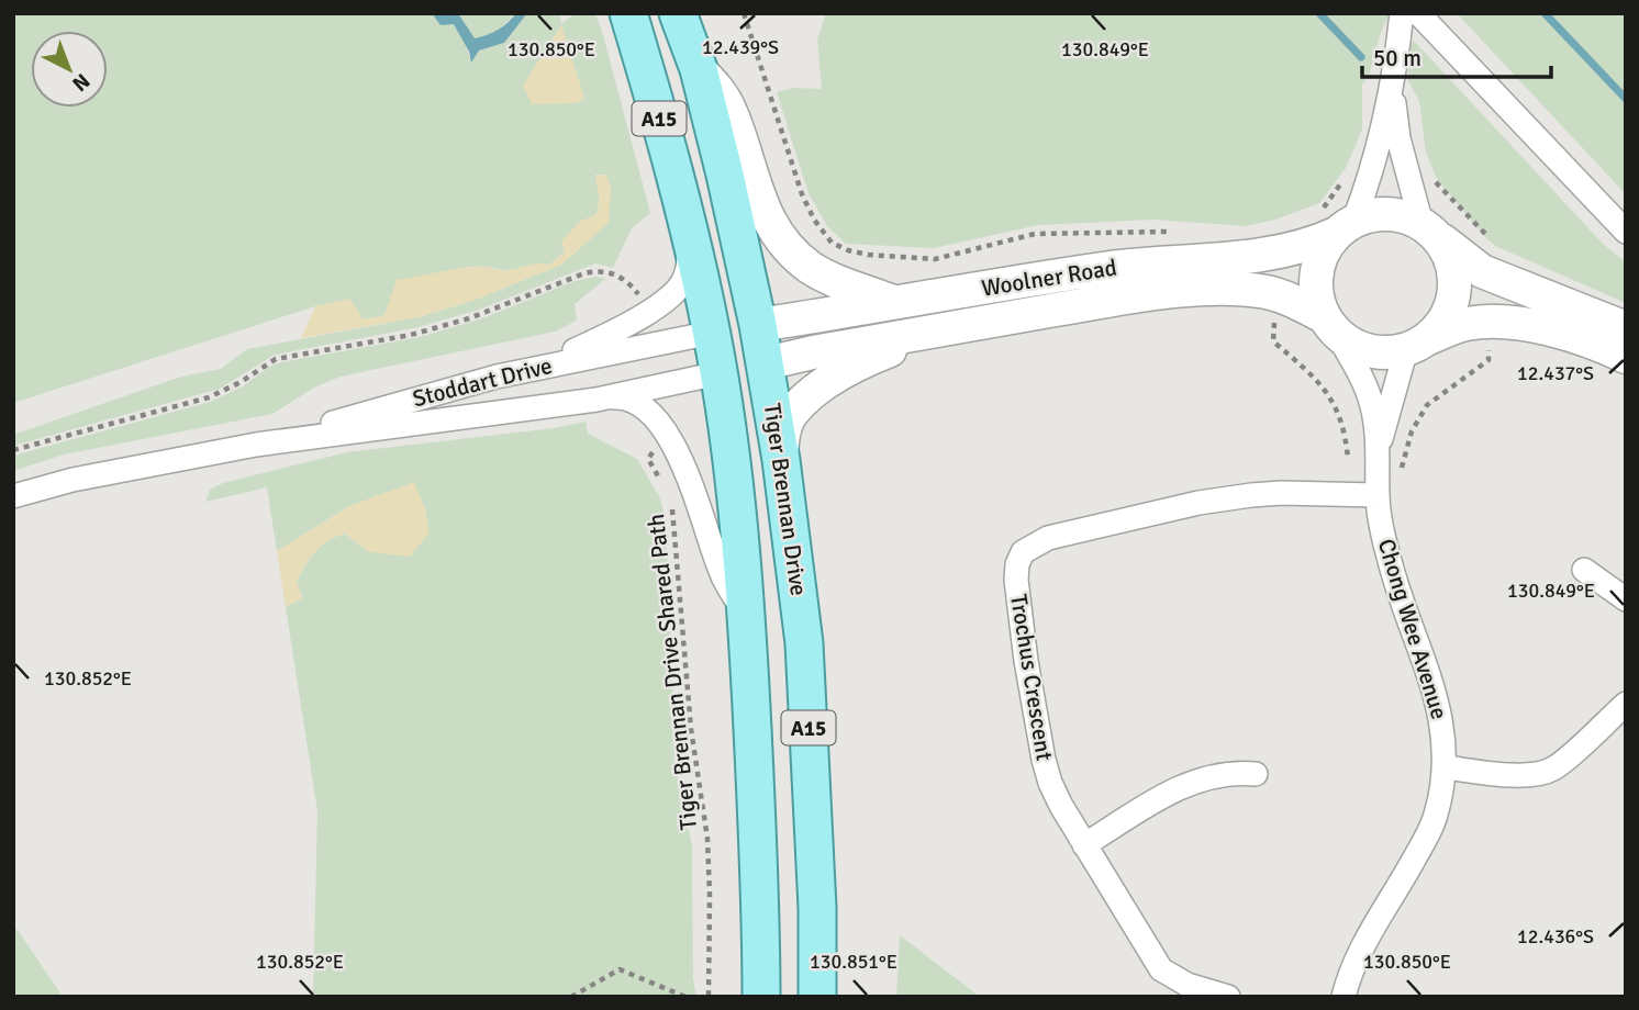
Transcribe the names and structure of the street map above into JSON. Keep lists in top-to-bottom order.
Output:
{
  "streets": {
    "main road": ["A15", "Woolner Road", "Tiger Brennan Drive"],
    "street": ["Stoddart Drive", "Chong Wee Avenue", "Trochus Crescent"],
    "path": ["Tiger Brennan Drive Shared Path"]
  },
  "crossings": [
    ["A15", "Stoddart Drive"],
    ["Woolner Road", "Tiger Brennan Drive"],
    ["Woolner Road", "Chong Wee Avenue"],
    ["Chong Wee Avenue", "Trochus Crescent"]
  ],
  "scale_bar": "50 m",
  "north": "bottom right",
  "coordinates": [
    "12.439°S",
    "130.850°E",
    "130.849°E",
    "12.437°S",
    "130.852°E",
    "12.436°S",
    "130.851°E"
  ]
}
